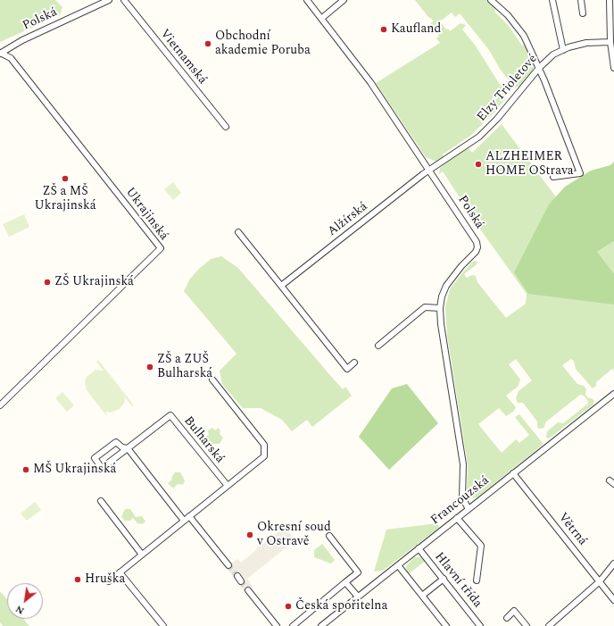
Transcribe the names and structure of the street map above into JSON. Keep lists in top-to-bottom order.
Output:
{
  "streets": {
    "street": [
      "Polská",
      "Vietnamská",
      "Elzy Trioletové",
      "Ukrajinská",
      "Alžírská",
      "Bulharská",
      "Francouzská",
      "Větrná",
      "Hlavní třída"
    ]
  },
  "crossings": [
    ["Polská", "Elzy Trioletové"],
    ["Polská", "Ukrajinská"],
    ["Polská", "Alžírská"],
    ["Polská", "Francouzská"],
    ["Elzy Trioletové", "Alžírská"],
    ["Francouzská", "Větrná"],
    ["Francouzská", "Hlavní třída"]
  ],
  "places": [
    "Kaufland",
    "Obchodní akademie Poruba",
    "ALZHEIMER HOME OStrava",
    "ZŠ a MŠ Ukrajinská",
    "ZŠ Ukrajinská",
    "ZŠ a ZUŠ Bulharská",
    "MŠ Ukrajinská",
    "Okresní soud v Ostravě",
    "Hruška",
    "Česká spořitelna"
  ],
  "north": "bottom left"
}
